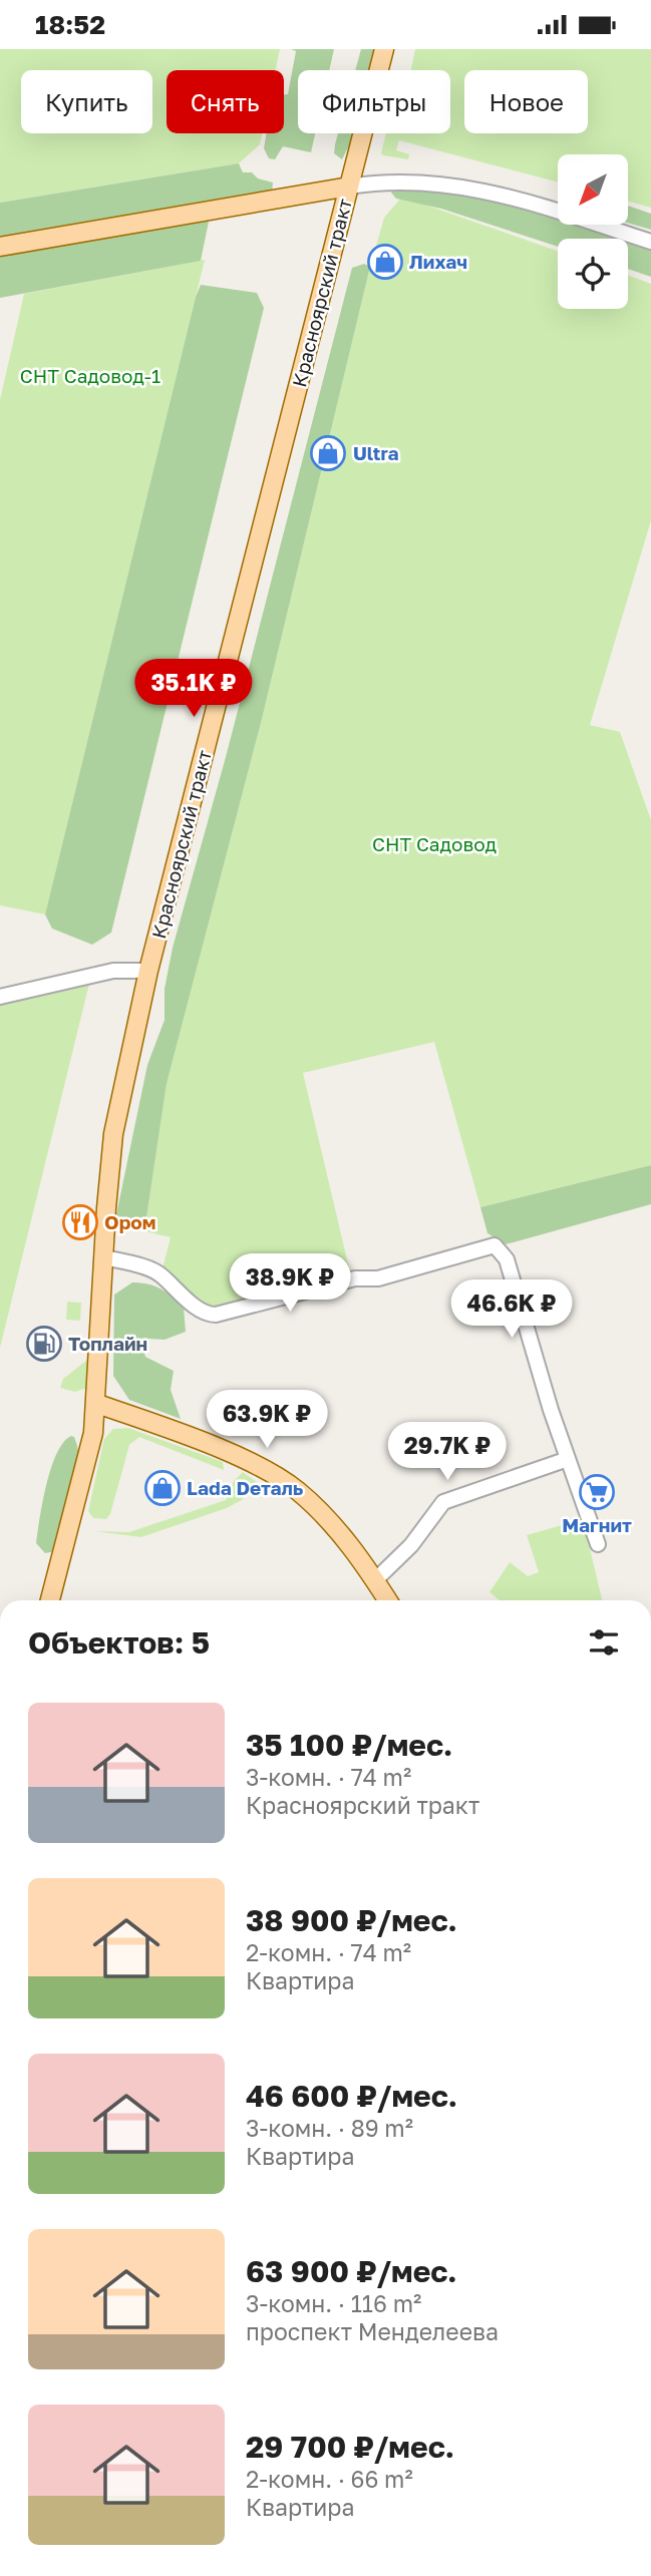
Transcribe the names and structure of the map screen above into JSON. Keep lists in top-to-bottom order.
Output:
{
  "streets": {
    "main road": ["Красноярский тракт"]
  },
  "parks": ["СНТ Садовод-1", "СНТ Садовод"],
  "places": {
    "shop": ["Лихач", "Ultra", "Lada Dеталь"],
    "restaurant": ["Ором"],
    "fuel station": ["Топлайн"],
    "supermarket": ["Магнит"]
  },
  "north": "bottom left",
  "page": {
    "status": "18:52",
    "chip": [
      "Купить",
      "Снять",
      "Фильтры",
      "Новое"
    ],
    "price": [
      "35.1K ₽",
      "38.9K ₽",
      "46.6K ₽",
      "63.9K ₽",
      "29.7K ₽"
    ],
    "heading": "Объектов: 5",
    "list": [
      {
        "name": "35 100 ₽/мес.",
        "note": "3-комн. · 74 m² · Красноярский тракт"
      },
      {
        "name": "38 900 ₽/мес.",
        "note": "2-комн. · 74 m² · Квартира"
      },
      {
        "name": "46 600 ₽/мес.",
        "note": "3-комн. · 89 m² · Квартира"
      },
      {
        "name": "63 900 ₽/мес.",
        "note": "3-комн. · 116 m² · проспект Менделеева"
      },
      {
        "name": "29 700 ₽/мес.",
        "note": "2-комн. · 66 m² · Квартира"
      }
    ]
  }
}
